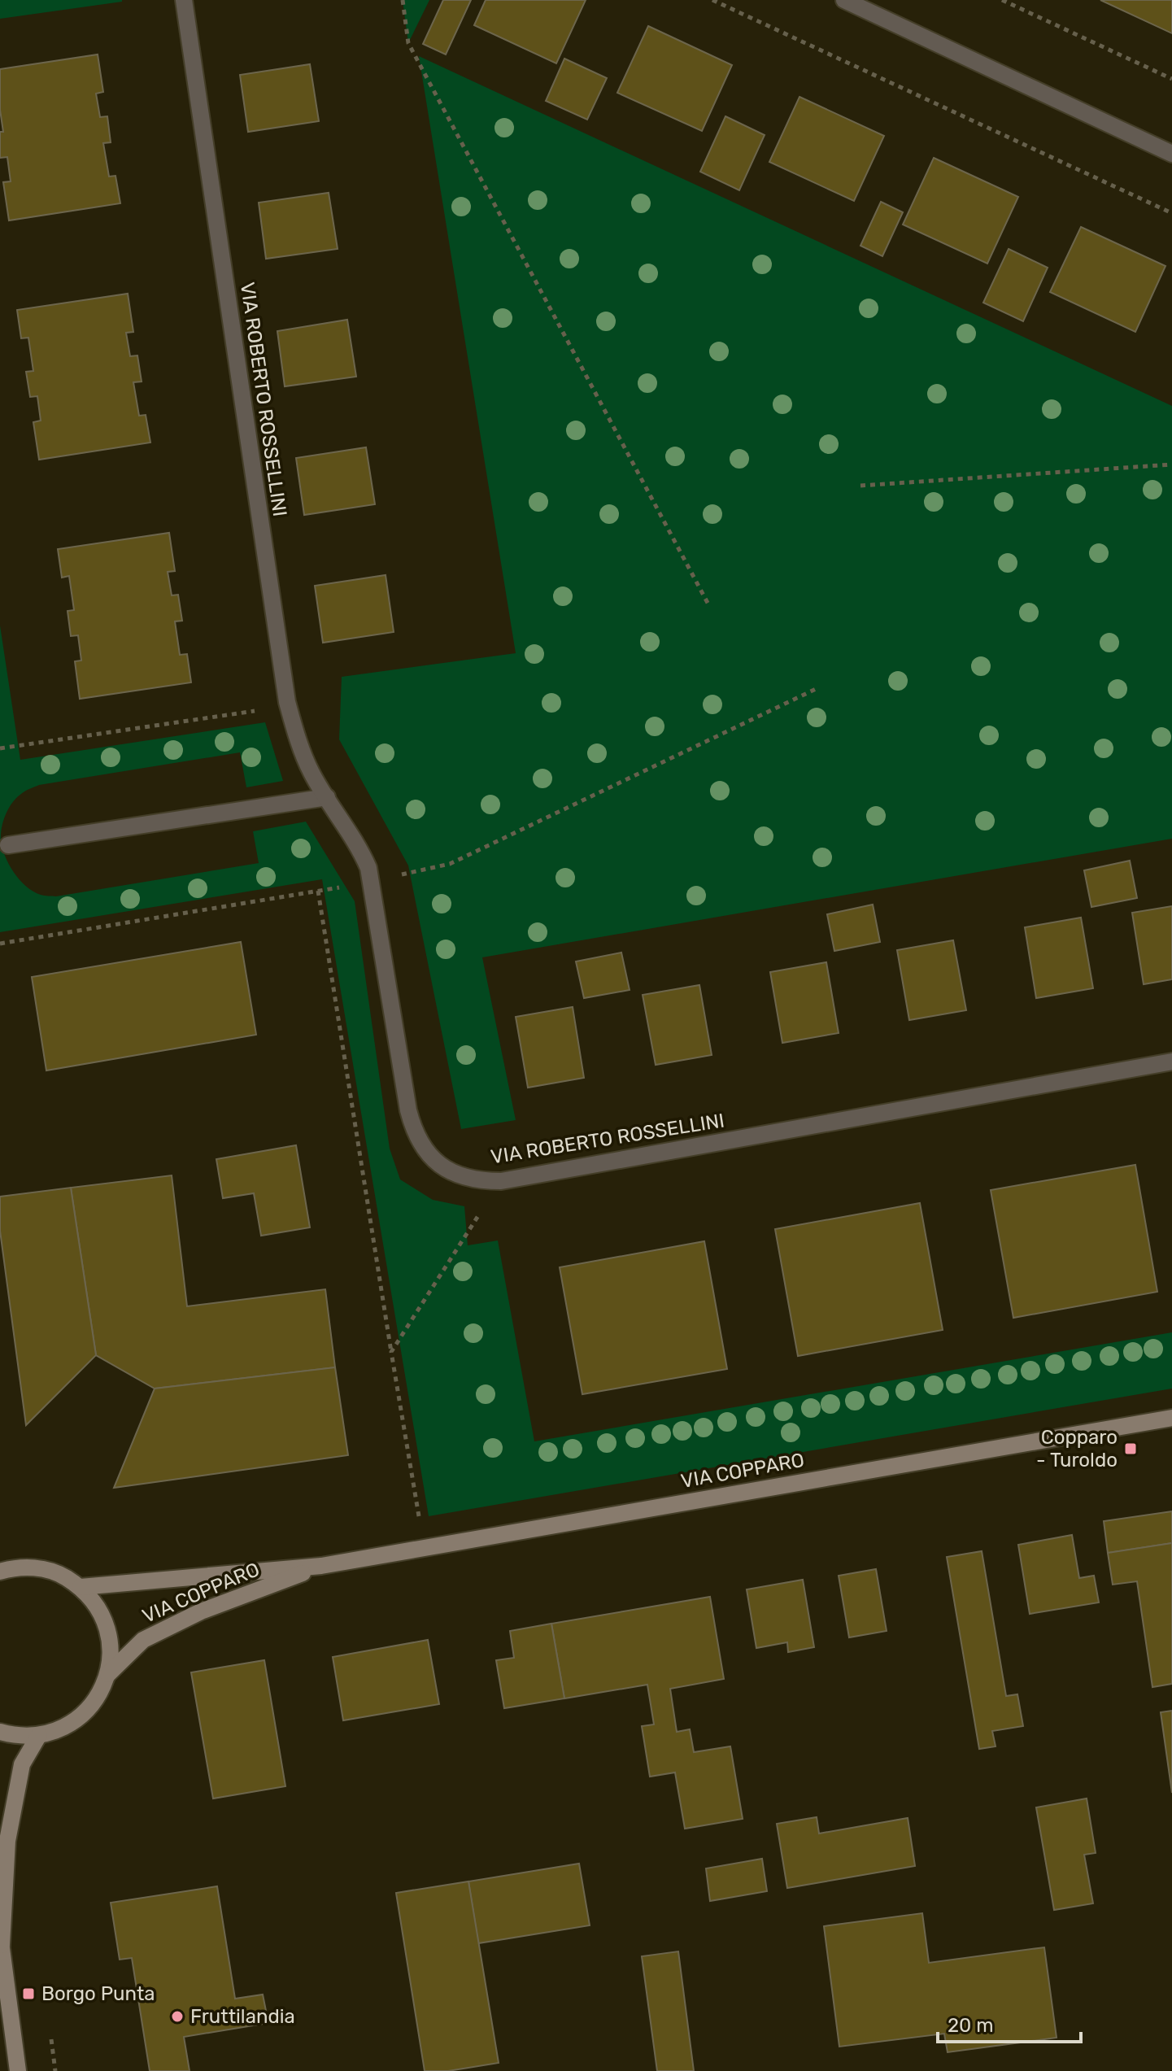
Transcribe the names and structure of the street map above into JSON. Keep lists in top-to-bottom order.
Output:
{
  "streets": {
    "street": ["VIA ROBERTO ROSSELLINI", "VIA COPPARO"]
  },
  "places": {
    "transit": ["Copparo - Turoldo", "Borgo Punta"],
    "other": ["Fruttilandia"]
  },
  "scale_bar": "20 m"
}
